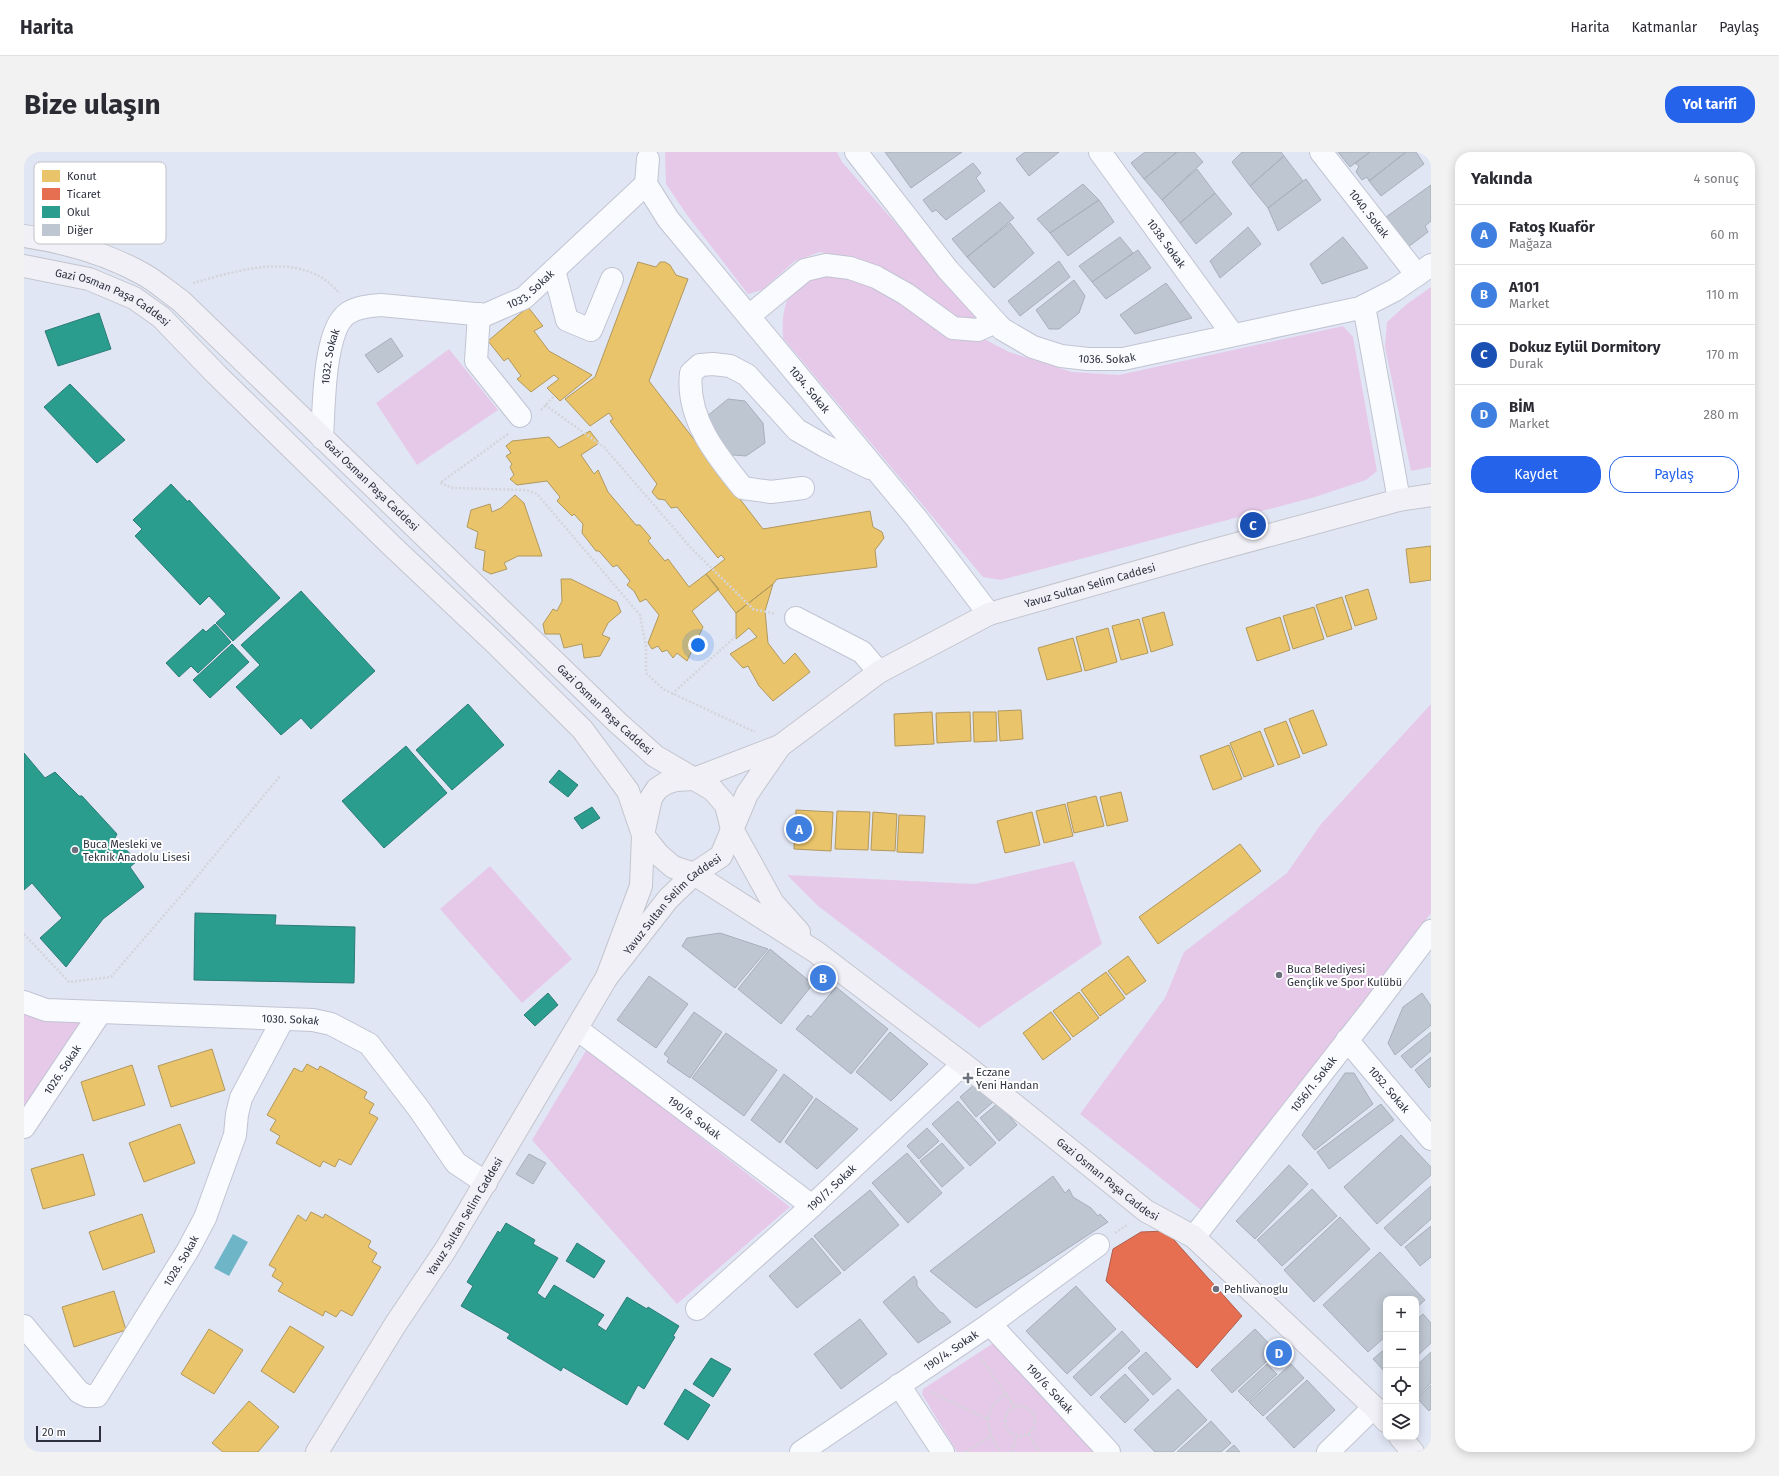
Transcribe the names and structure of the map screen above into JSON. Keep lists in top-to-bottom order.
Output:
{
  "streets": {
    "main road": ["Gazi Osman Paşa Caddesi", "Yavuz Sultan Selim Caddesi"],
    "street": [
      "1040. Sokak",
      "1038. Sokak",
      "1033. Sokak",
      "1036. Sokak",
      "1032. Sokak",
      "1034. Sokak",
      "1030. Sokak",
      "1026. Sokak",
      "1056/1. Sokak",
      "1052. Sokak",
      "190/8. Sokak",
      "190/7. Sokak",
      "1028. Sokak",
      "190/4. Sokak",
      "190/6. Sokak"
    ]
  },
  "crossings": [
    ["1040. Sokak", "1036. Sokak"],
    ["1038. Sokak", "1036. Sokak"],
    ["1033. Sokak", "1032. Sokak"],
    ["1033. Sokak", "1034. Sokak"],
    ["Gazi Osman Paşa Caddesi", "1032. Sokak"],
    ["Gazi Osman Paşa Caddesi", "Yavuz Sultan Selim Caddesi"],
    ["Gazi Osman Paşa Caddesi", "1056/1. Sokak"],
    ["Gazi Osman Paşa Caddesi", "190/7. Sokak"],
    ["1034. Sokak", "Yavuz Sultan Selim Caddesi"],
    ["Yavuz Sultan Selim Caddesi", "1030. Sokak"],
    ["Yavuz Sultan Selim Caddesi", "190/8. Sokak"],
    ["1030. Sokak", "1026. Sokak"],
    ["1030. Sokak", "1028. Sokak"],
    ["1056/1. Sokak", "1052. Sokak"],
    ["190/8. Sokak", "190/7. Sokak"],
    ["190/4. Sokak", "190/6. Sokak"]
  ],
  "places": {
    "other": ["Buca Mesleki ve Teknik Anadolu Lisesi", "Buca Belediyesi Gençlik ve Spor Kulübü", "Pehlivanoglu"],
    "health": ["Eczane Yeni Handan"]
  },
  "legend": [
    "Konut",
    "Ticaret",
    "Okul",
    "Diğer"
  ],
  "scale_bar": "20 m",
  "page": {
    "header": "Harita",
    "nav": ["Harita", "Katmanlar", "Paylaş"],
    "buttons": [
      "Yol tarifi",
      ["Kaydet", "Paylaş"]
    ],
    "title": "Bize ulaşın",
    "heading": ["Yakında", "4 sonuç"],
    "list": [
      {
        "mark": "A",
        "name": "Fatoş Kuaför",
        "note": "Mağaza",
        "value": "60 m"
      },
      {
        "mark": "B",
        "name": "A101",
        "note": "Market",
        "value": "110 m"
      },
      {
        "mark": "C",
        "name": "Dokuz Eylül Dormitory",
        "note": "Durak",
        "value": "170 m"
      },
      {
        "mark": "D",
        "name": "BİM",
        "note": "Market",
        "value": "280 m"
      }
    ],
    "pins": [
      "C",
      "A",
      "B",
      "D"
    ],
    "map_buttons": ["+", "−"],
    "scale": "20 m"
  }
}
